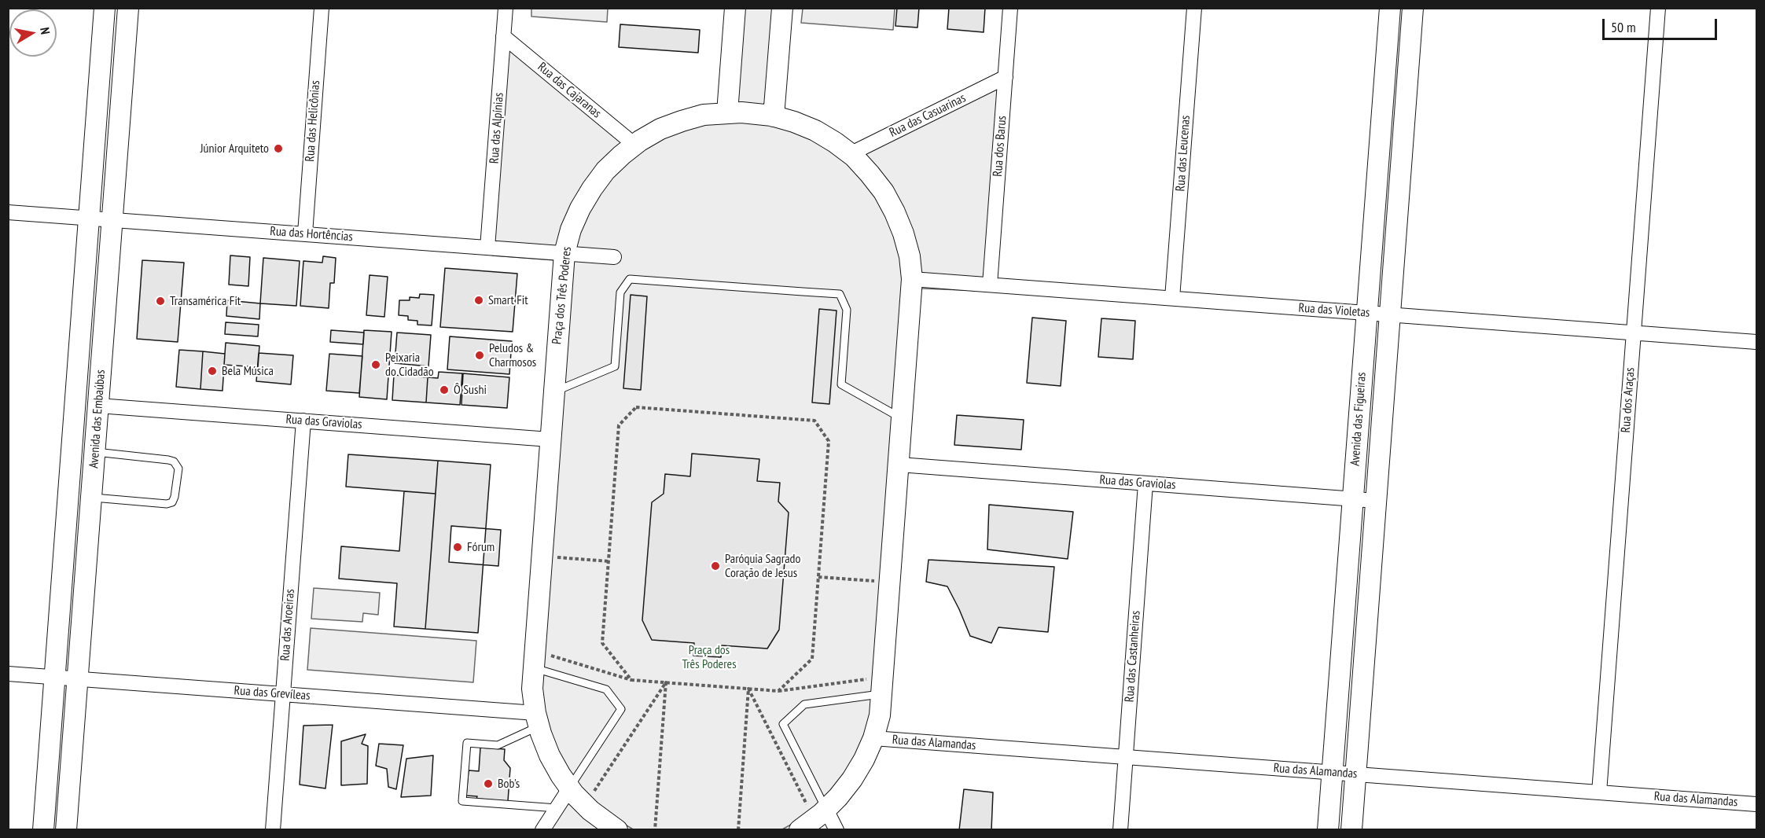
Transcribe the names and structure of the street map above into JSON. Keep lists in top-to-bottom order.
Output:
{
  "streets": {
    "street": [
      "Rua das Cajaranas",
      "Rua das Casuarinas",
      "Rua das Helicônias",
      "Rua das Alpínias",
      "Rua dos Barus",
      "Rua das Leucenas",
      "Rua das Hortências",
      "Praça dos Três Poderes",
      "Rua das Violetas",
      "Rua dos Araças",
      "Avenida das Embaúbas",
      "Avenida das Figueiras",
      "Rua das Graviolas",
      "Rua das Aroeiras",
      "Rua das Castanheiras",
      "Rua das Grevíleas",
      "Rua das Alamandas"
    ]
  },
  "crossings": [
    ["Rua das Cajaranas", "Rua das Alpínias"],
    ["Rua das Cajaranas", "Praça dos Três Poderes"],
    ["Rua das Casuarinas", "Rua dos Barus"],
    ["Rua das Casuarinas", "Praça dos Três Poderes"],
    ["Rua das Helicônias", "Rua das Hortências"],
    ["Rua das Alpínias", "Rua das Hortências"],
    ["Rua dos Barus", "Rua das Violetas"],
    ["Rua das Leucenas", "Rua das Violetas"],
    ["Rua das Hortências", "Praça dos Três Poderes"],
    ["Rua das Hortências", "Avenida das Embaúbas"],
    ["Praça dos Três Poderes", "Rua das Violetas"],
    ["Praça dos Três Poderes", "Rua das Graviolas"],
    ["Praça dos Três Poderes", "Rua das Grevíleas"],
    ["Praça dos Três Poderes", "Rua das Alamandas"],
    ["Rua das Violetas", "Rua dos Araças"],
    ["Rua das Violetas", "Avenida das Figueiras"],
    ["Rua dos Araças", "Rua das Alamandas"],
    ["Avenida das Embaúbas", "Rua das Graviolas"],
    ["Avenida das Embaúbas", "Rua das Grevíleas"],
    ["Avenida das Figueiras", "Rua das Graviolas"],
    ["Avenida das Figueiras", "Rua das Alamandas"],
    ["Rua das Graviolas", "Rua das Aroeiras"],
    ["Rua das Graviolas", "Rua das Castanheiras"],
    ["Rua das Aroeiras", "Rua das Grevíleas"],
    ["Rua das Castanheiras", "Rua das Alamandas"]
  ],
  "parks": ["Praça dos Três Poderes"],
  "places": [
    "Júnior Arquiteto",
    "Smart Fit",
    "Transamérica Fit",
    "Peludos & Charmosos",
    "Peixaria do Cidadão",
    "Bela Música",
    "Ô Sushi",
    "Fórum",
    "Paróquia Sagrado Coração de Jesus",
    "Bob's"
  ],
  "scale_bar": "50 m",
  "north": "right"
}
